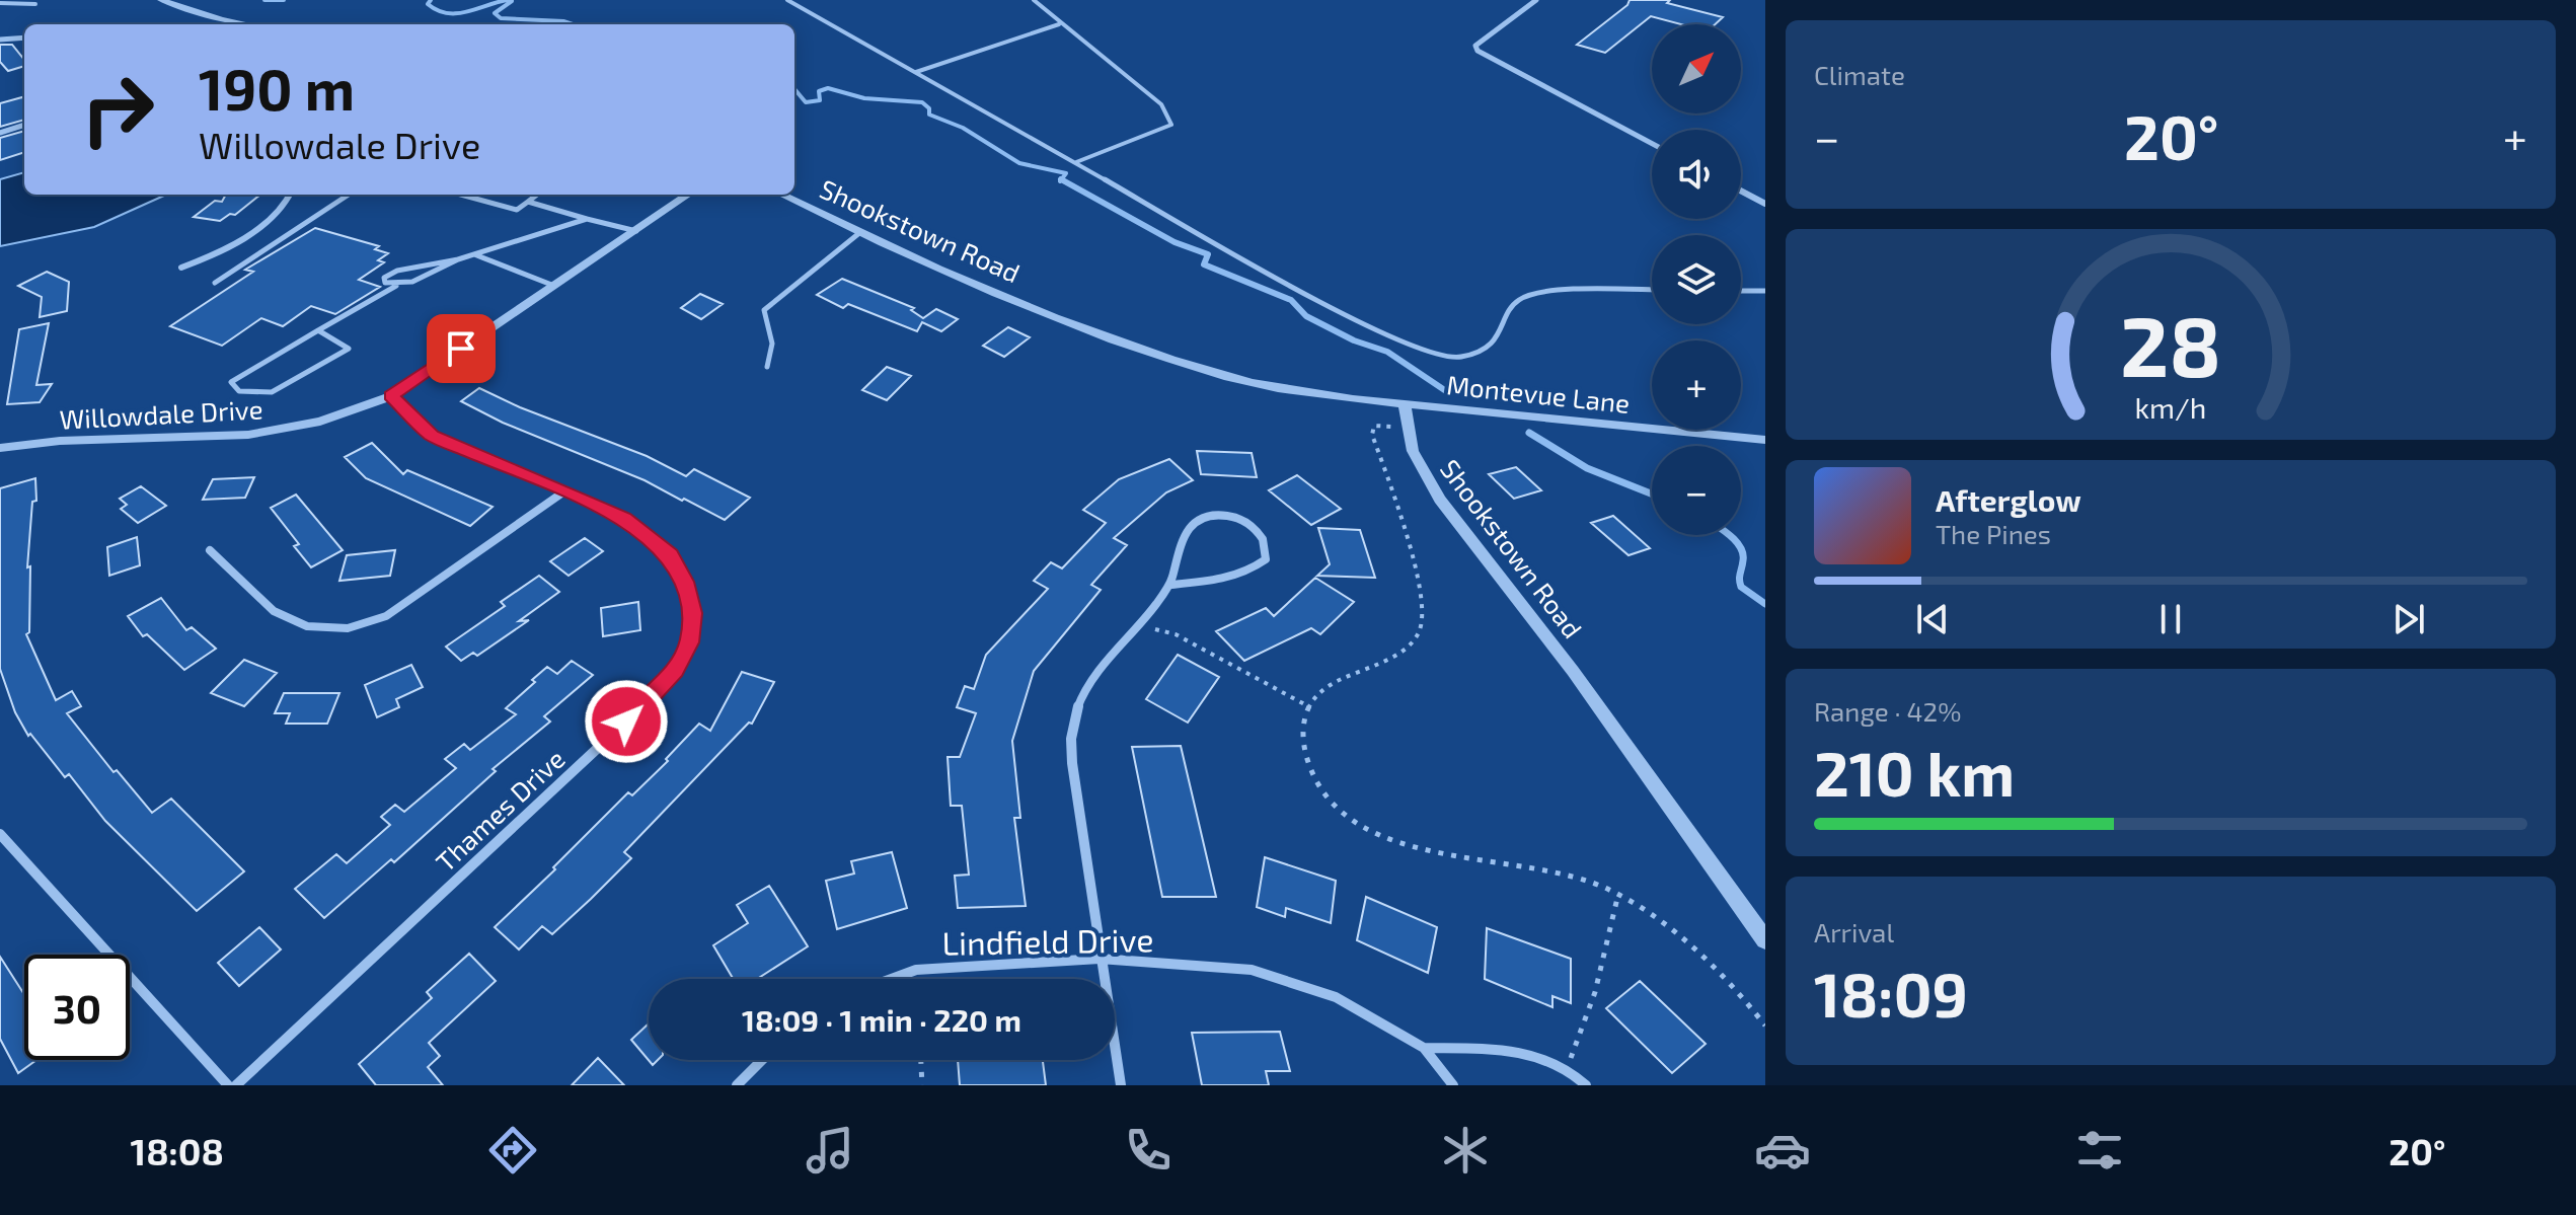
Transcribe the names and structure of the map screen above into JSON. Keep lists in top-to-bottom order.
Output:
{
  "streets": {
    "street": [
      "Shookstown Road",
      "Montevue Lane",
      "Willowdale Drive",
      "Thames Drive",
      "Lindfield Drive"
    ]
  },
  "crossings": [
    ["Shookstown Road", "Montevue Lane"],
    ["Willowdale Drive", "Thames Drive"]
  ],
  "north": "top right",
  "page": {
    "tile": [
      "Climate",
      ["Range · 42%", "210 km"],
      ["Arrival", "18:09"]
    ],
    "map_buttons": ["+", "−"],
    "turn": ["190 m", "Willowdale Drive"],
    "heat": ["−", "20°", "+"],
    "song": ["Afterglow", "The Pines"],
    "limit": "30",
    "trip": "18:09 · 1 min · 220 m",
    "tabs": ["18:08", "20°"],
    "gauge": ["28", "km/h"]
  }
}
